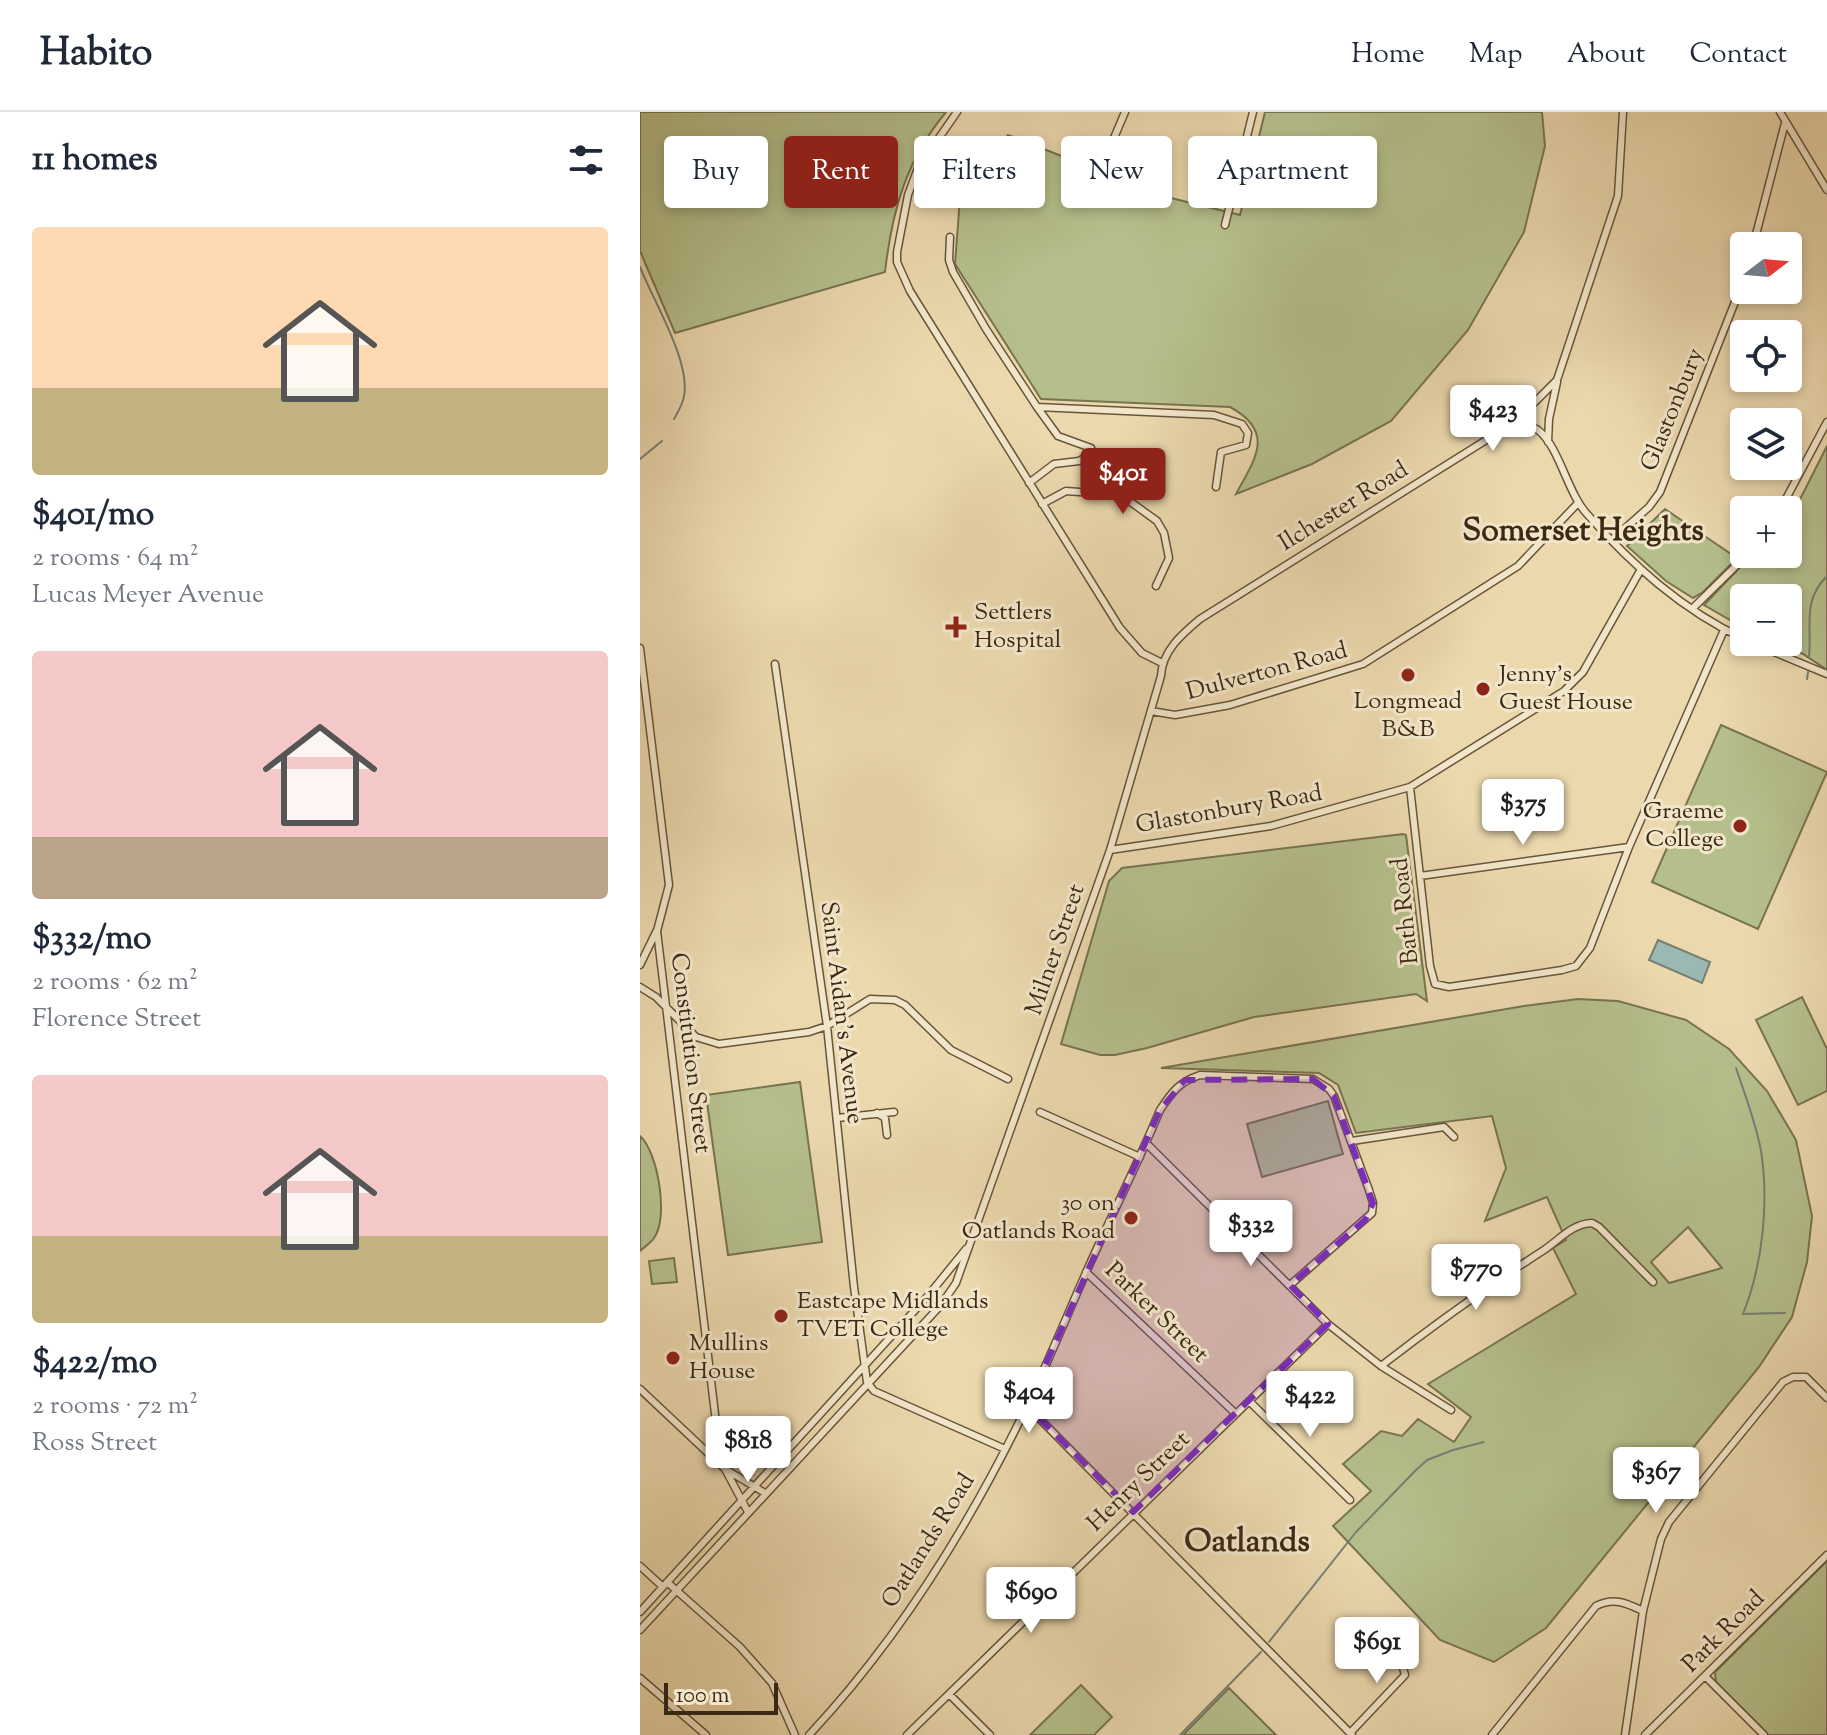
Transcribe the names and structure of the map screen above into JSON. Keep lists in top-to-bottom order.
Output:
{
  "streets": {
    "street": [
      "Glastonbury",
      "Ilchester Road",
      "Dulverton Road",
      "Glastonbury Road",
      "Bath Road",
      "Milner Street",
      "Saint Aidan's Avenue",
      "Constitution Street",
      "Parker Street",
      "Henry Street",
      "Oatlands Road",
      "Park Road"
    ]
  },
  "crossings": [
    ["Ilchester Road", "Milner Street"],
    ["Dulverton Road", "Milner Street"],
    ["Glastonbury Road", "Bath Road"],
    ["Glastonbury Road", "Milner Street"],
    ["Milner Street", "Saint Aidan's Avenue"],
    ["Parker Street", "Henry Street"],
    ["Parker Street", "Oatlands Road"]
  ],
  "districts": ["Somerset Heights", "Oatlands"],
  "places": {
    "health": ["Settlers Hospital"],
    "other": [
      "Longmead B&B",
      "Jenny's Guest House",
      "Graeme College",
      "30 on Oatlands Road",
      "Eastcape Midlands TVET College",
      "Mullins House"
    ]
  },
  "scale_bar": "100 m",
  "north": "right",
  "page": {
    "header": "Habito",
    "nav": [
      "Home",
      "Map",
      "About",
      "Contact"
    ],
    "heading": "11 homes",
    "chip": [
      "Buy",
      "Rent",
      "Filters",
      "New",
      "Apartment"
    ],
    "list": [
      {
        "name": "$401/mo",
        "note": "2 rooms · 64 m² · Lucas Meyer Avenue"
      },
      {
        "name": "$332/mo",
        "note": "2 rooms · 62 m² · Florence Street"
      },
      {
        "name": "$422/mo",
        "note": "2 rooms · 72 m² · Ross Street"
      }
    ],
    "map_buttons": ["+", "−"],
    "price": [
      "$423",
      "$401",
      "$375",
      "$332",
      "$770",
      "$404",
      "$422",
      "$818",
      "$367",
      "$690",
      "$691"
    ],
    "scale": "100 m"
  }
}
